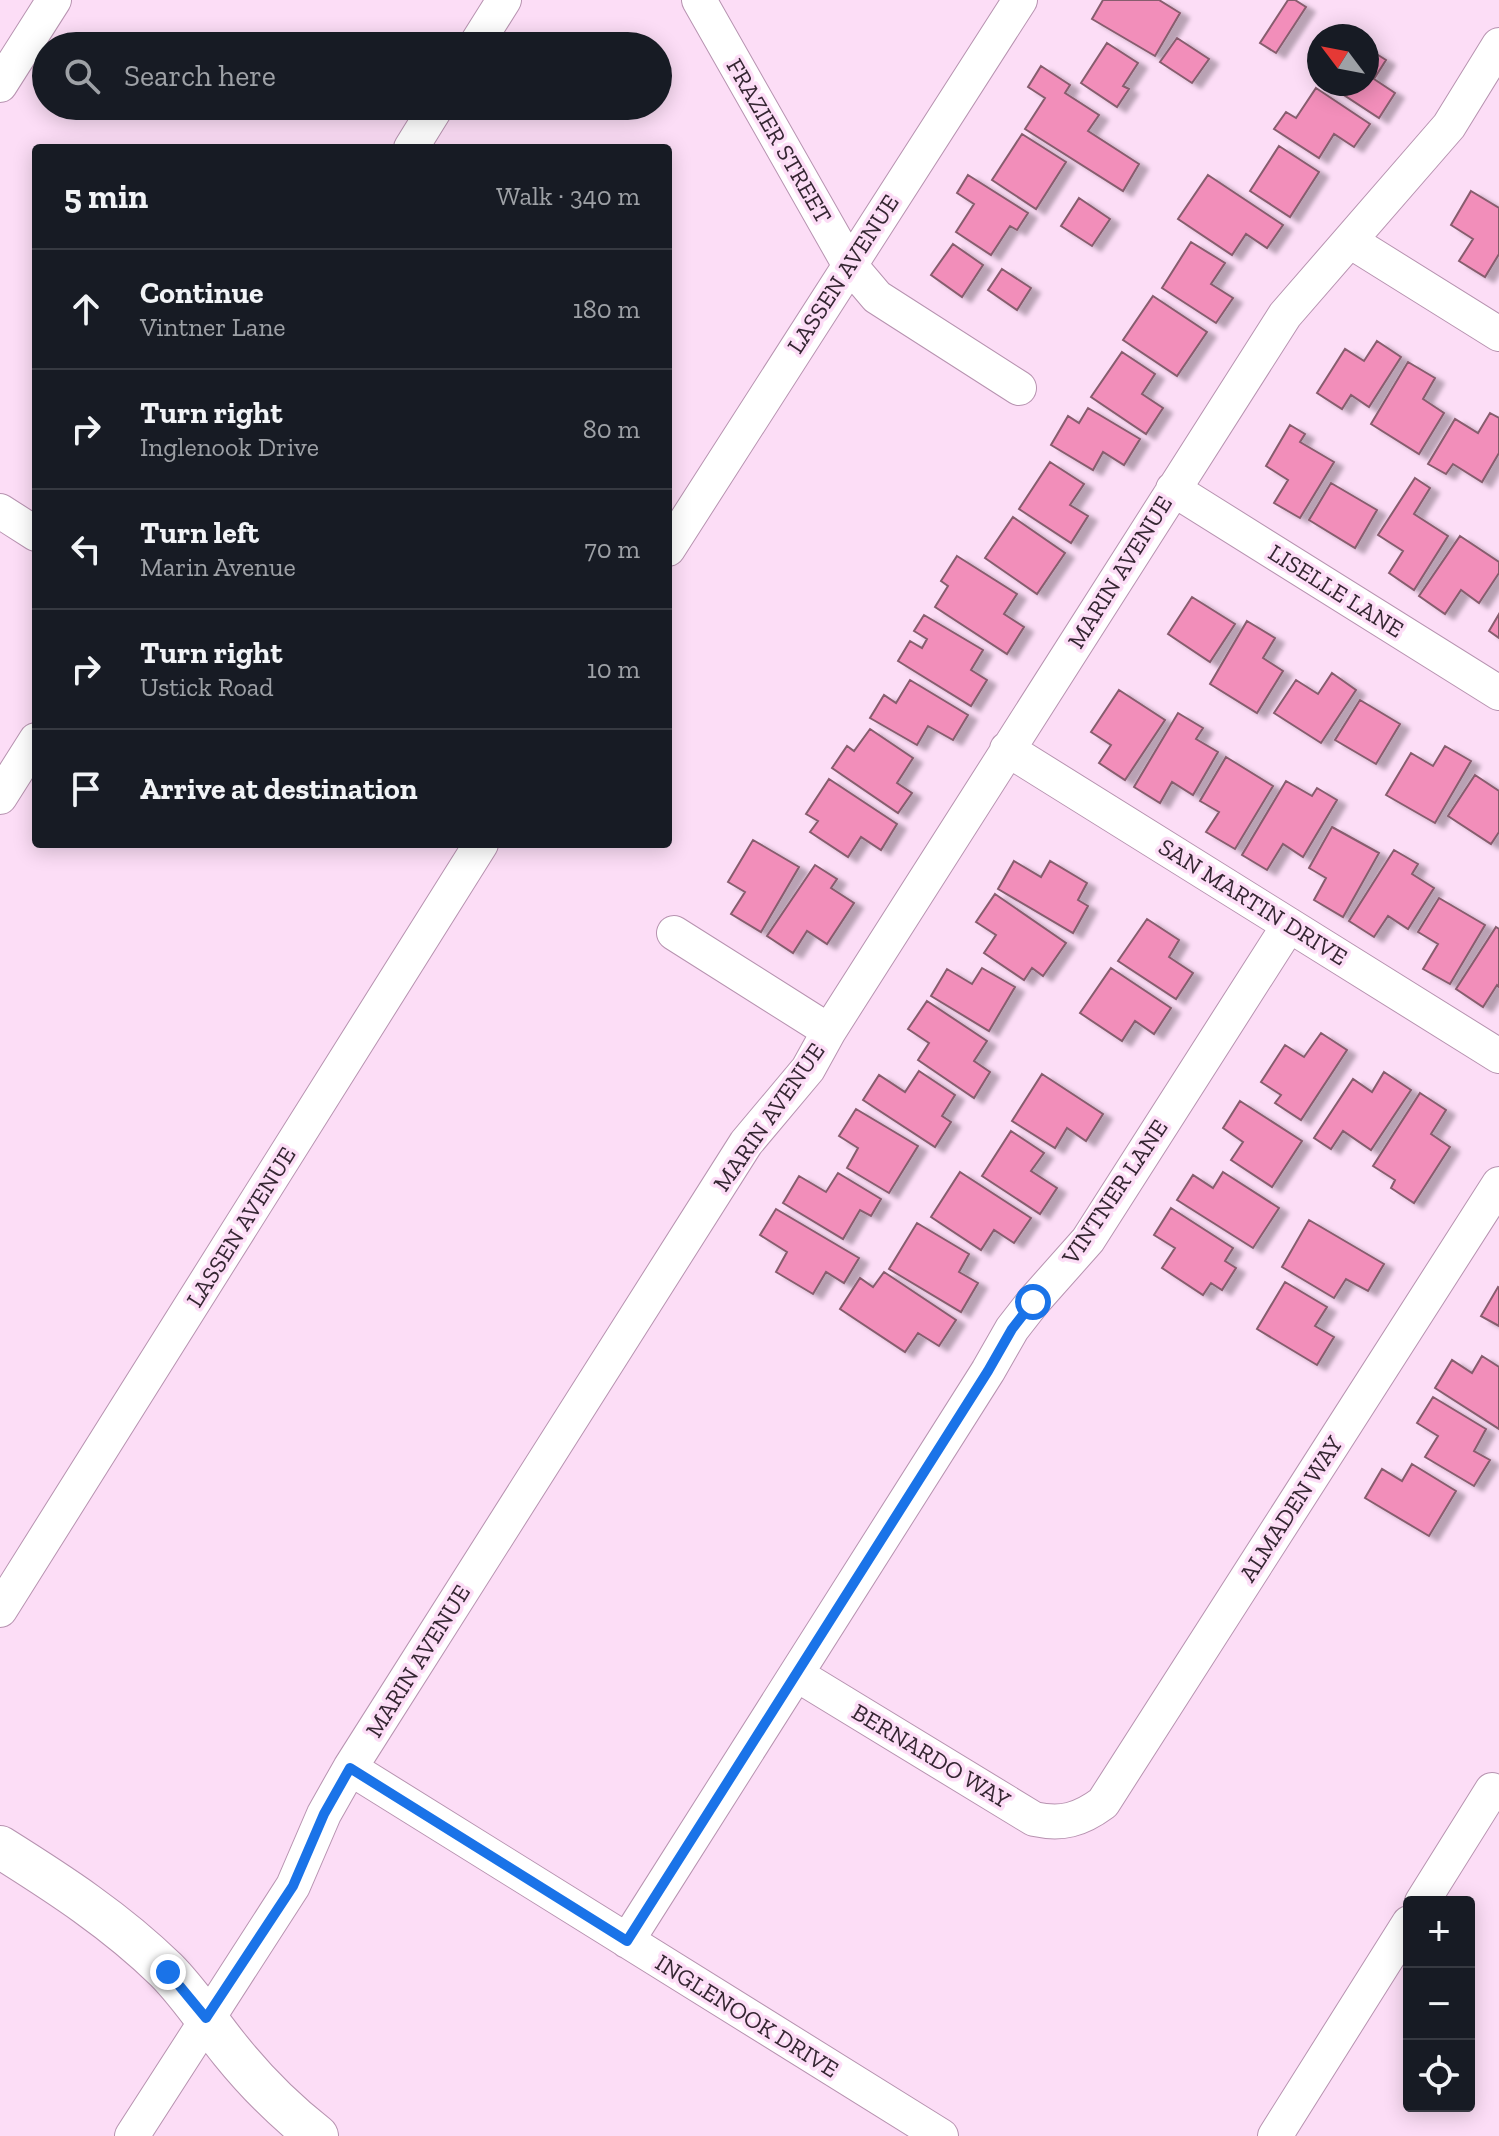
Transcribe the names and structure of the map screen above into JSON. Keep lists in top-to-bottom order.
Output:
{
  "streets": {
    "street": [
      "FRAZIER STREET",
      "LASSEN AVENUE",
      "MARIN AVENUE",
      "LISELLE LANE",
      "SAN MARTIN DRIVE",
      "VINTNER LANE",
      "ALMADEN WAY",
      "BERNARDO WAY",
      "INGLENOOK DRIVE"
    ]
  },
  "crossings": [
    ["FRAZIER STREET", "LASSEN AVENUE"],
    ["MARIN AVENUE", "LISELLE LANE"],
    ["MARIN AVENUE", "SAN MARTIN DRIVE"],
    ["MARIN AVENUE", "INGLENOOK DRIVE"],
    ["SAN MARTIN DRIVE", "VINTNER LANE"],
    ["VINTNER LANE", "BERNARDO WAY"],
    ["VINTNER LANE", "INGLENOOK DRIVE"],
    ["ALMADEN WAY", "BERNARDO WAY"]
  ],
  "north": "top left",
  "page": {
    "search": "Search here",
    "heading": ["5 min", "Walk · 340 m"],
    "list": [
      ["Continue", "Vintner Lane", "180 m"],
      ["Turn right", "Inglenook Drive", "80 m"],
      ["Turn left", "Marin Avenue", "70 m"],
      ["Turn right", "Ustick Road", "10 m"],
      "Arrive at destination"
    ],
    "map_buttons": ["+", "−"]
  }
}
